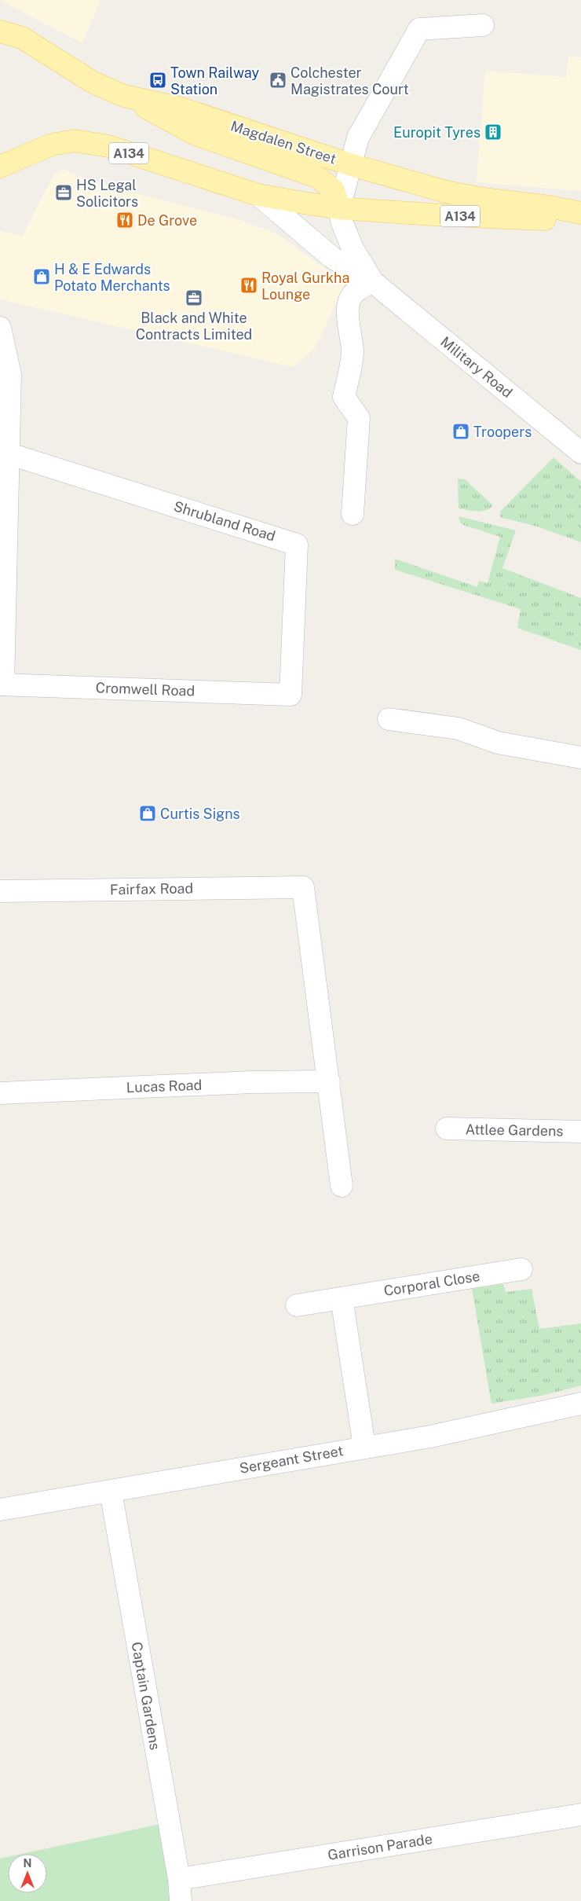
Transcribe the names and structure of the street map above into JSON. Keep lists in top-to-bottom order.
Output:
{
  "streets": {
    "main road": ["Magdalen Street", "A134"],
    "street": [
      "Military Road",
      "Shrubland Road",
      "Cromwell Road",
      "Fairfax Road",
      "Lucas Road",
      "Attlee Gardens",
      "Corporal Close",
      "Sergeant Street",
      "Captain Gardens",
      "Garrison Parade"
    ]
  },
  "crossings": [
    ["A134", "Military Road"],
    ["Shrubland Road", "Cromwell Road"],
    ["Fairfax Road", "Lucas Road"],
    ["Sergeant Street", "Captain Gardens"],
    ["Captain Gardens", "Garrison Parade"]
  ],
  "places": {
    "bus stop": ["Town Railway Station"],
    "public building": ["Colchester Magistrates Court"],
    "building": ["Europit Tyres"],
    "office": ["HS Legal Solicitors", "Black and White Contracts Limited"],
    "restaurant": ["De Grove", "Royal Gurkha Lounge"],
    "shop": ["H & E Edwards Potato Merchants", "Troopers", "Curtis Signs"]
  },
  "north": "top"
}
